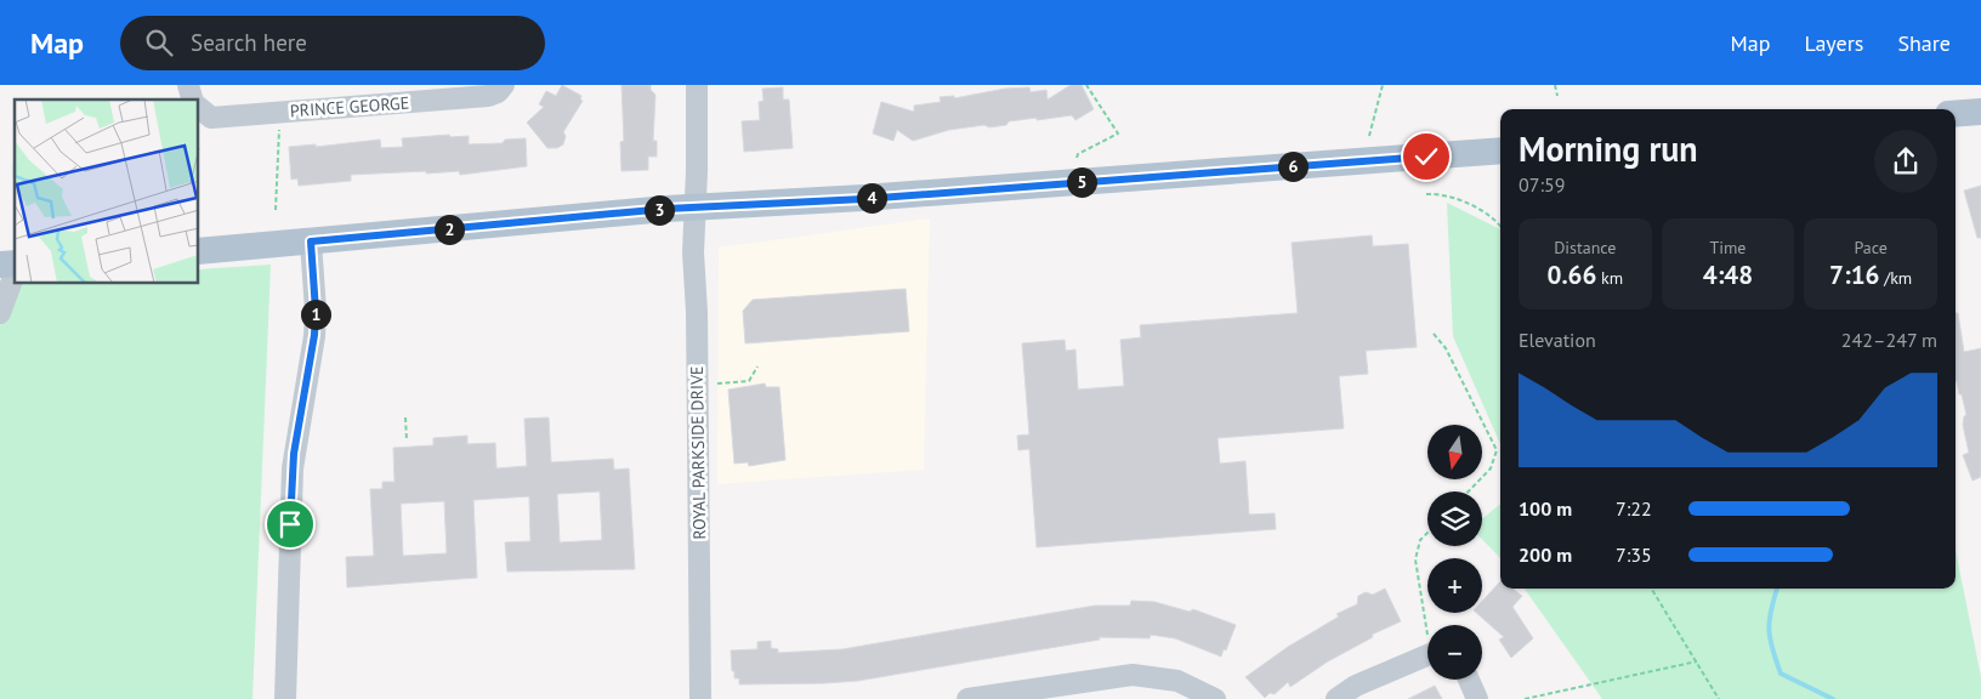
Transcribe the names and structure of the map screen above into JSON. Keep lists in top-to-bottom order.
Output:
{
  "streets": {
    "street": ["PRINCE GEORGE", "ROYAL PARKSIDE DRIVE"]
  },
  "north": "bottom",
  "page": {
    "header": "Map",
    "search": "Search here",
    "nav": ["Map", "Layers", "Share"],
    "heading": ["Morning run", "07:59"],
    "pins": [
      "6",
      "5",
      "4",
      "3",
      "2",
      "1"
    ],
    "stats": [
      ["Distance", "0.66 km"],
      ["Time", "4:48"],
      ["Pace", "7:16 /km"]
    ],
    "chart": ["Elevation", "242–247 m"],
    "map_buttons": ["+", "−"],
    "list": [
      {
        "name": "100 m",
        "note": "7:22"
      },
      {
        "name": "200 m",
        "note": "7:35"
      }
    ]
  }
}
